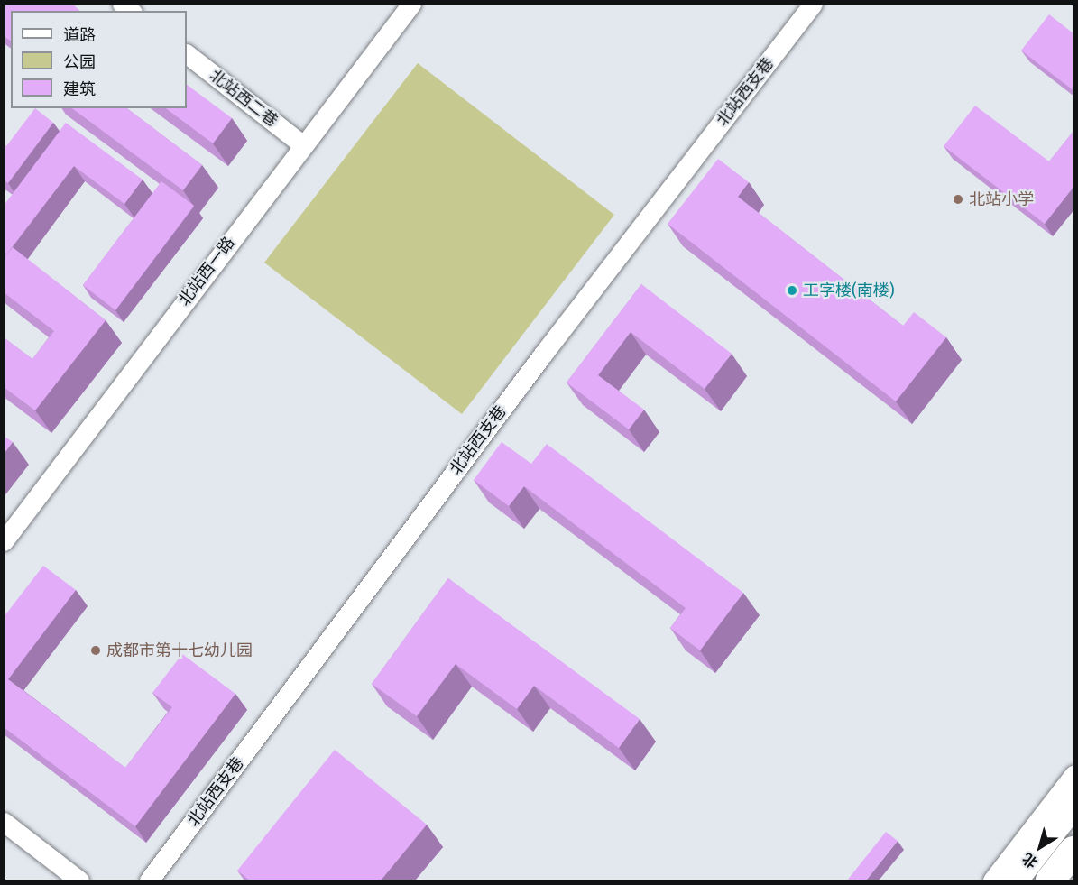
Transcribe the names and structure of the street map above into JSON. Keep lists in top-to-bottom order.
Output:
{
  "streets": {
    "street": ["北站西支巷", "北站西二巷", "北站西一路"]
  },
  "crossings": [
    ["北站西二巷", "北站西一路"]
  ],
  "places": ["北站小学", "工字楼(南楼)", "成都市第十七幼儿园"],
  "legend": ["道路", "公园", "建筑"],
  "north": "bottom left"
}
